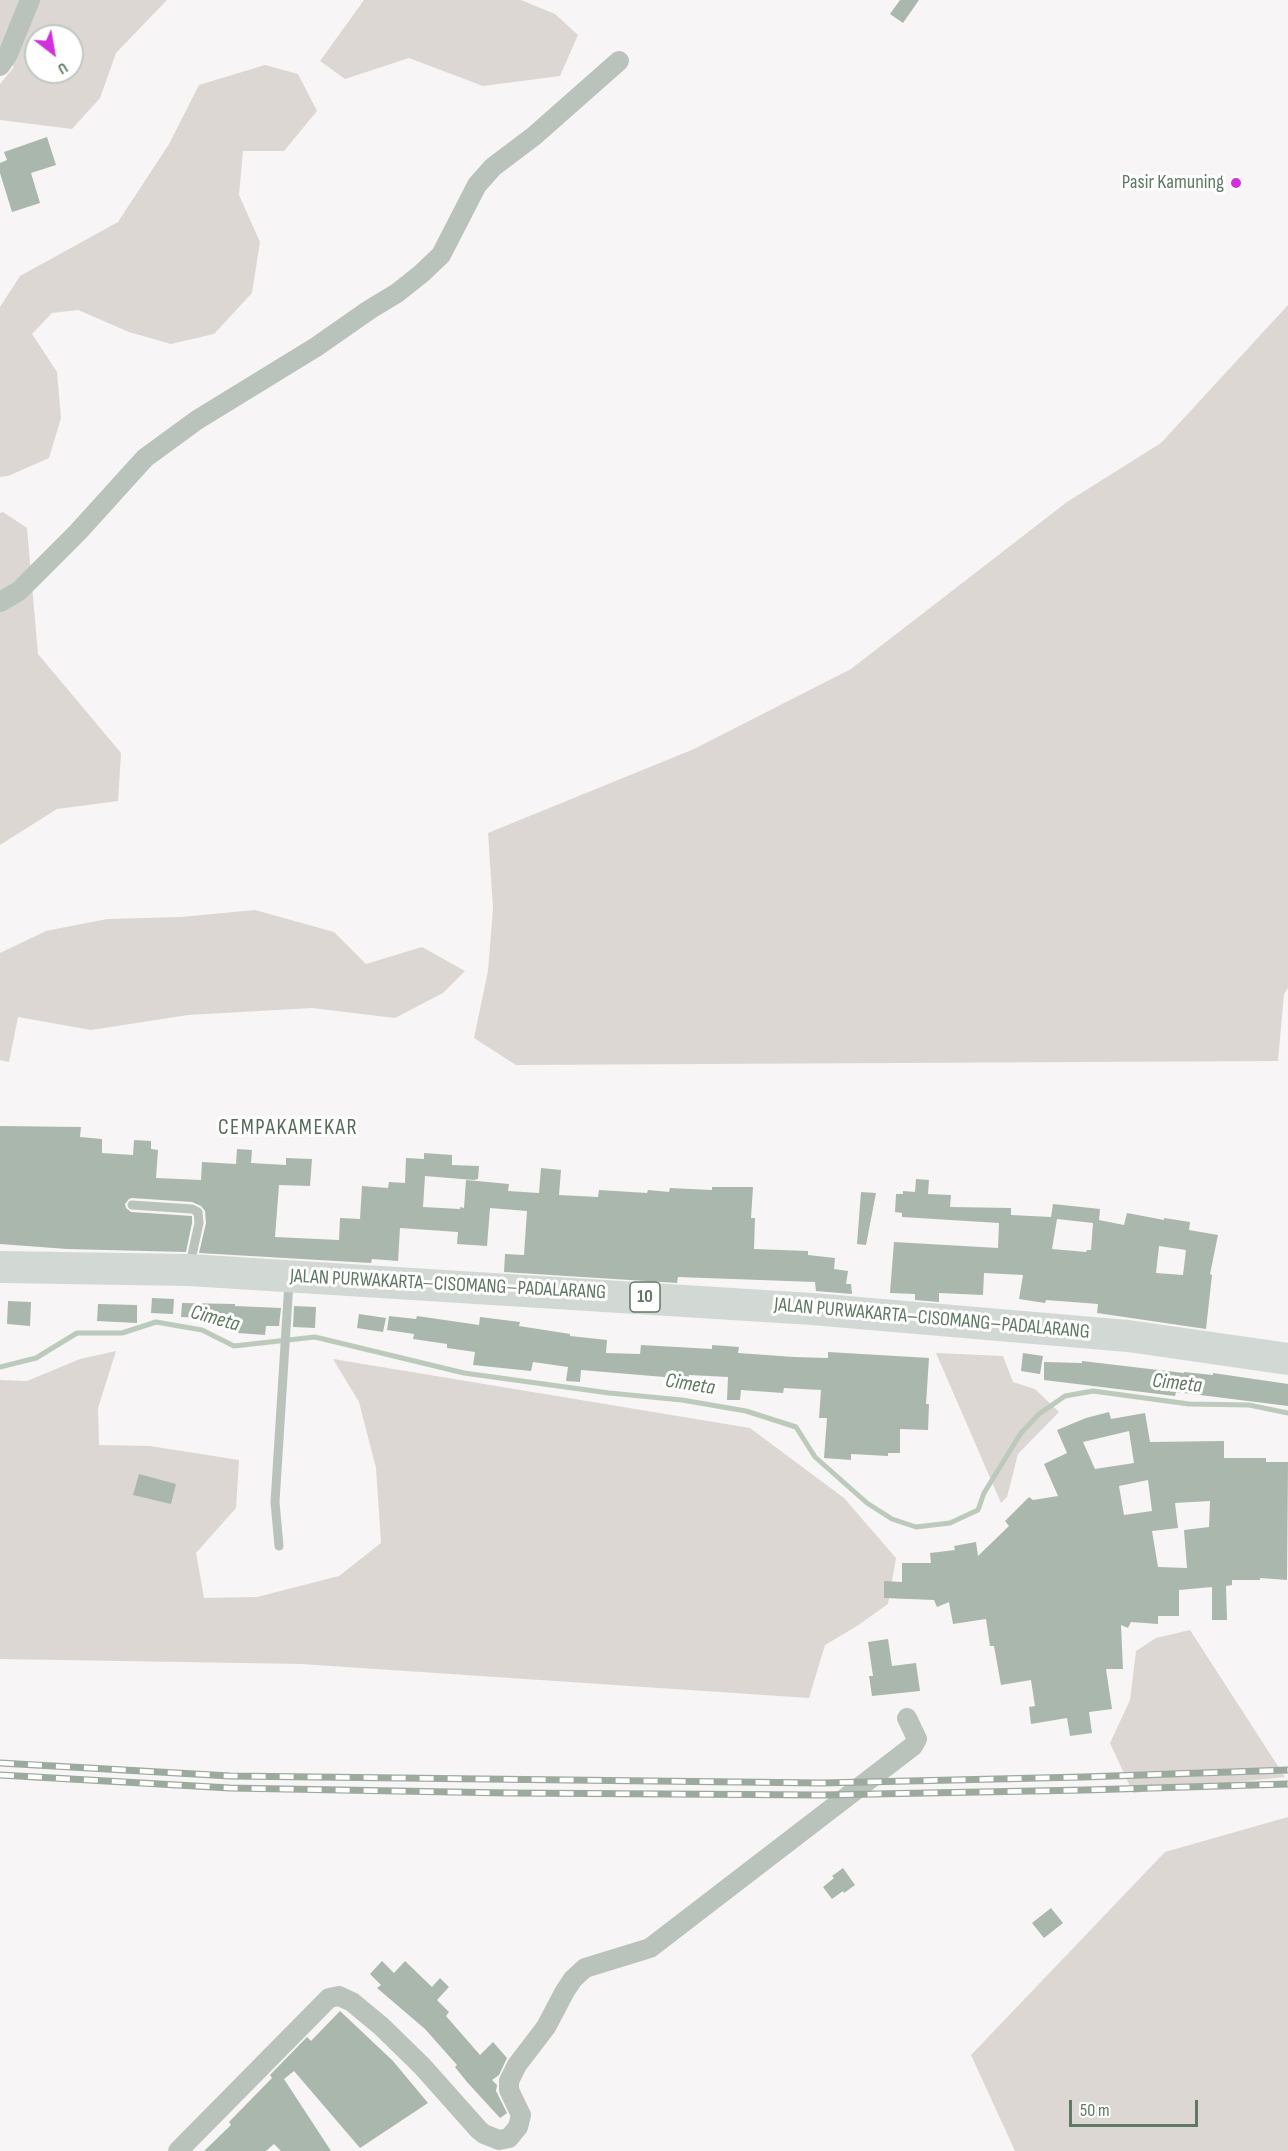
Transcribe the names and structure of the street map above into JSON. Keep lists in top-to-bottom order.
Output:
{
  "streets": {
    "highway": ["JALAN PURWAKARTA–CISOMANG–PADALARANG", "10"]
  },
  "districts": ["CEMPAKAMEKAR"],
  "water": ["Cimeta"],
  "places": ["Pasir Kamuning"],
  "scale_bar": "50 m",
  "north": "bottom right"
}
